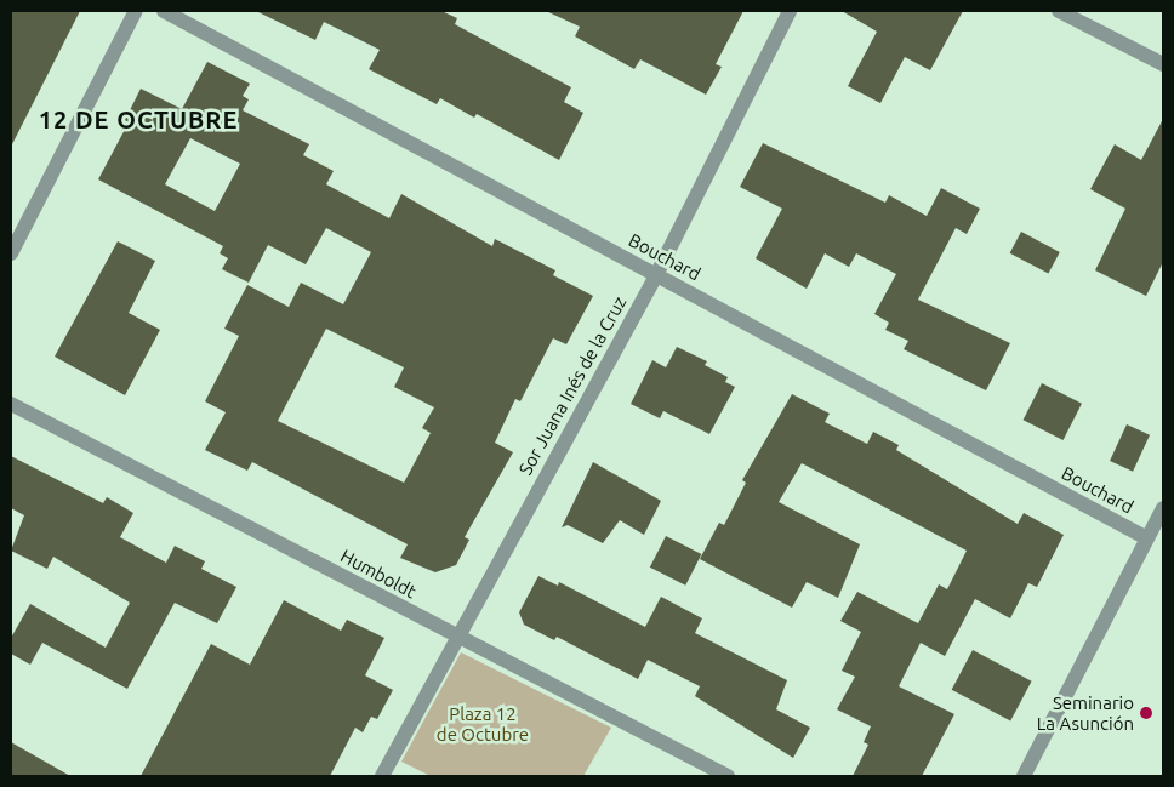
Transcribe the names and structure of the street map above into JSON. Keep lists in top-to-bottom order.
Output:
{
  "streets": {
    "street": ["Bouchard", "Sor Juana Inés de la Cruz", "Humboldt"]
  },
  "crossings": [
    ["Bouchard", "Sor Juana Inés de la Cruz"],
    ["Sor Juana Inés de la Cruz", "Humboldt"]
  ],
  "districts": ["12 DE OCTUBRE"],
  "parks": ["Plaza 12 de Octubre"],
  "places": ["Seminario La Asunción"]
}
